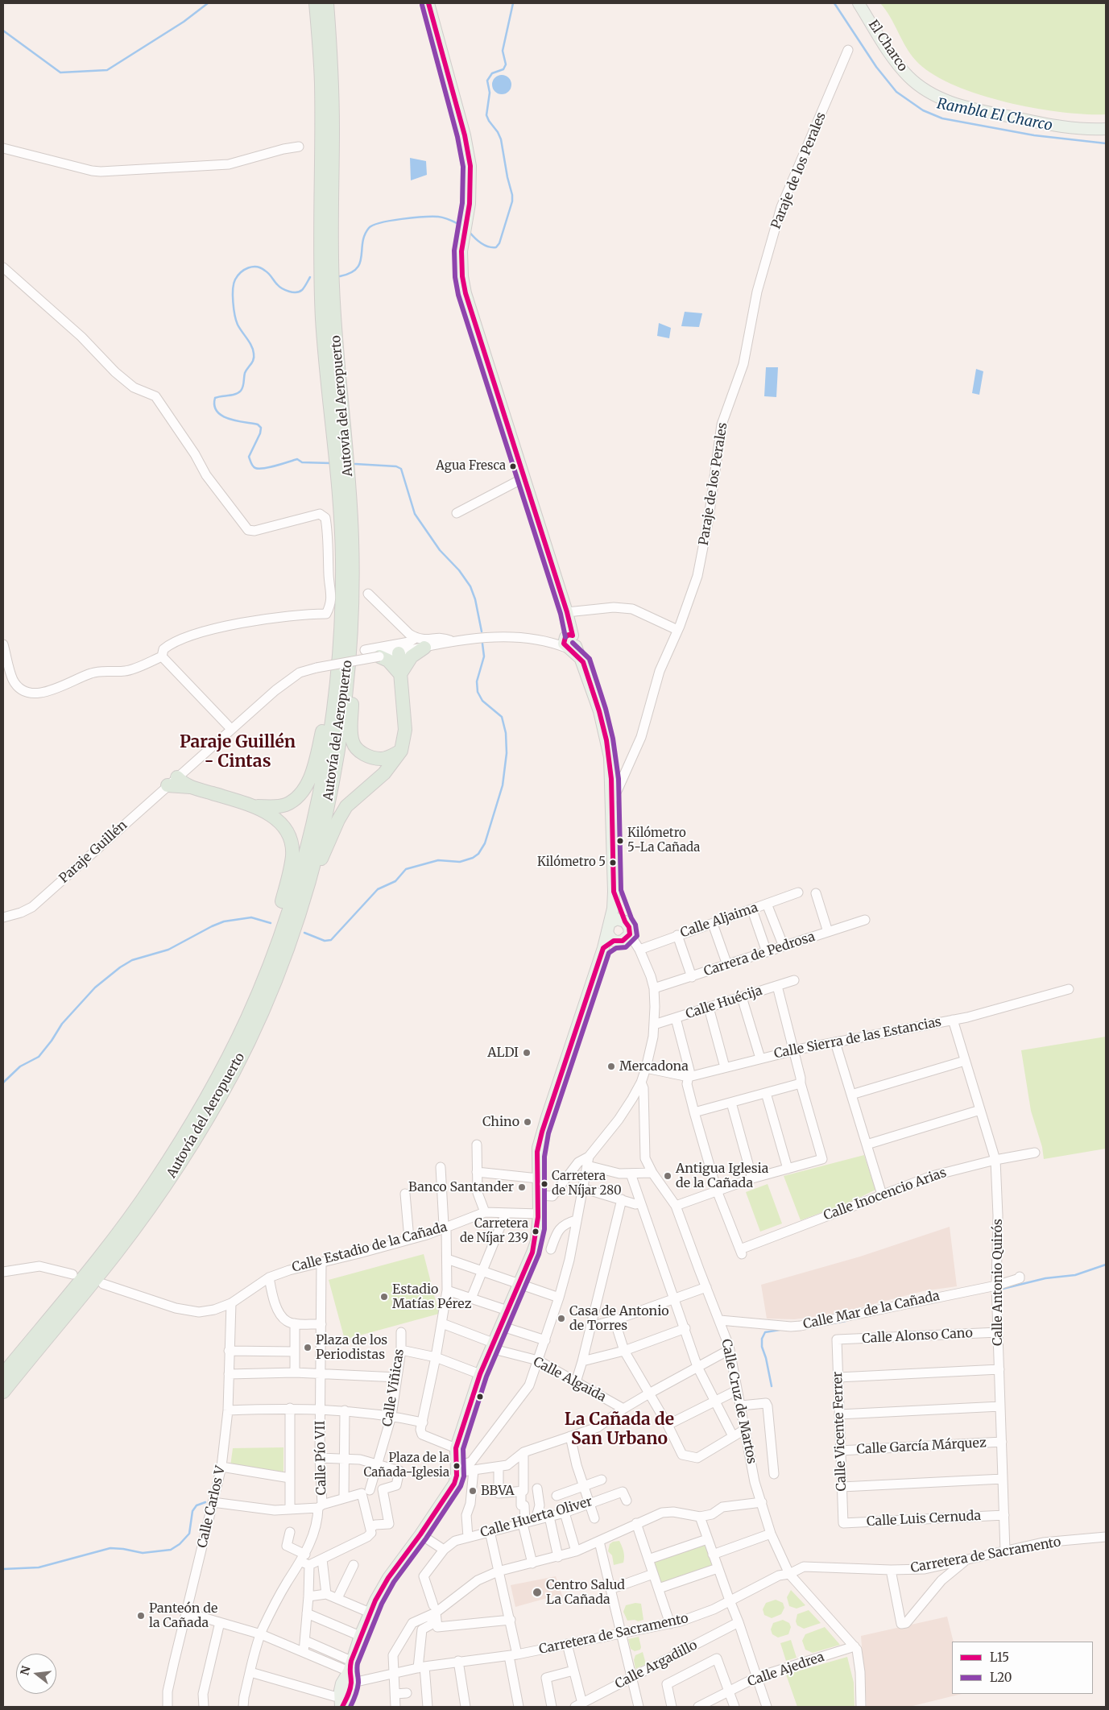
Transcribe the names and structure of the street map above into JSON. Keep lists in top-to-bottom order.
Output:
{
  "streets": {
    "highway": ["Autovía del Aeropuerto"],
    "main road": ["El Charco"],
    "street": [
      "Paraje de los Perales",
      "Paraje Guillén",
      "Calle Aljaima",
      "Carrera de Pedrosa",
      "Calle Huécija",
      "Calle Sierra de las Estancias",
      "Calle Inocencio Arias",
      "Calle Estadio de la Cañada",
      "Calle Antonio Quirós",
      "Calle Mar de la Cañada",
      "Calle Alonso Cano",
      "Calle Algaida",
      "Calle Viñicas",
      "Calle Cruz de Martos",
      "Calle Vicente Ferrer",
      "Calle García Márquez",
      "Calle Pío VII",
      "Calle Carlos V",
      "Calle Huerta Oliver",
      "Calle Luis Cernuda",
      "Carretera de Sacramento",
      "Calle Argadillo",
      "Calle Ajedrea"
    ]
  },
  "crossings": [
    ["Calle Sierra de las Estancias", "Calle Antonio Quirós"],
    ["Calle Inocencio Arias", "Calle Antonio Quirós"],
    ["Calle Estadio de la Cañada", "Calle Pío VII"],
    ["Calle Estadio de la Cañada", "Calle Carlos V"],
    ["Calle Antonio Quirós", "Calle Mar de la Cañada"],
    ["Calle Antonio Quirós", "Calle Alonso Cano"],
    ["Calle Antonio Quirós", "Calle García Márquez"],
    ["Calle Antonio Quirós", "Calle Luis Cernuda"],
    ["Calle Antonio Quirós", "Carretera de Sacramento"],
    ["Calle Mar de la Cañada", "Calle Cruz de Martos"],
    ["Calle Alonso Cano", "Calle Vicente Ferrer"],
    ["Calle Cruz de Martos", "Carretera de Sacramento"],
    ["Calle Cruz de Martos", "Calle Ajedrea"],
    ["Calle Vicente Ferrer", "Calle García Márquez"],
    ["Calle Vicente Ferrer", "Calle Luis Cernuda"]
  ],
  "districts": ["Paraje Guillén - Cintas", "La Cañada de San Urbano"],
  "water": ["Rambla El Charco"],
  "places": [
    "Agua Fresca",
    "Kilómetro 5-La Cañada",
    "Kilómetro 5",
    "ALDI",
    "Mercadona",
    "Chino",
    "Antigua Iglesia de la Cañada",
    "Carretera de Níjar 280",
    "Banco Santander",
    "Carretera de Níjar 239",
    "Estadio Matías Pérez",
    "Casa de Antonio de Torres",
    "Plaza de los Periodistas",
    "Plaza de la Cañada-Iglesia",
    "BBVA",
    "Centro Salud La Cañada",
    "Panteón de la Cañada"
  ],
  "lines": ["transit line L15", "transit line L20"],
  "legend": ["L15", "L20"],
  "north": "left"
}
